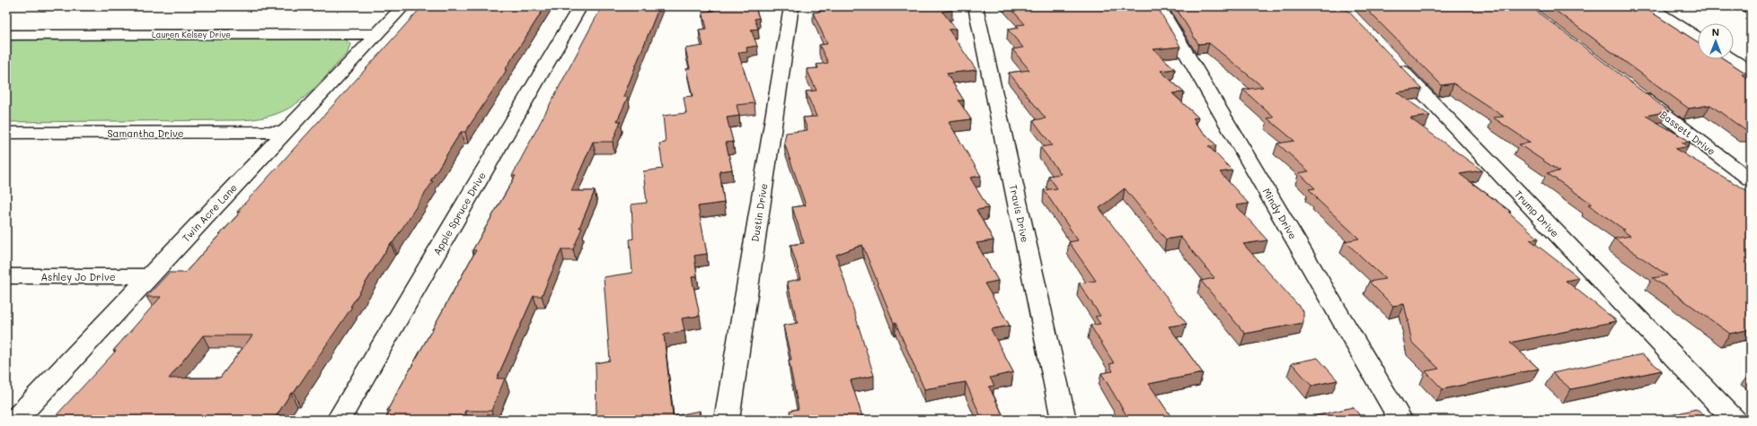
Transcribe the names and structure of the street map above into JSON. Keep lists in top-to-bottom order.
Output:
{
  "streets": {
    "street": [
      "Lauren Kelsey Drive",
      "Samantha Drive",
      "Bassett Drive",
      "Twin Acre Lane",
      "Dustin Drive",
      "Apple Spruce Drive",
      "Travis Drive",
      "Mindy Drive",
      "Trump Drive",
      "Ashley Jo Drive"
    ]
  },
  "crossings": [
    ["Lauren Kelsey Drive", "Twin Acre Lane"],
    ["Samantha Drive", "Twin Acre Lane"],
    ["Twin Acre Lane", "Ashley Jo Drive"]
  ],
  "north": "top"
}
